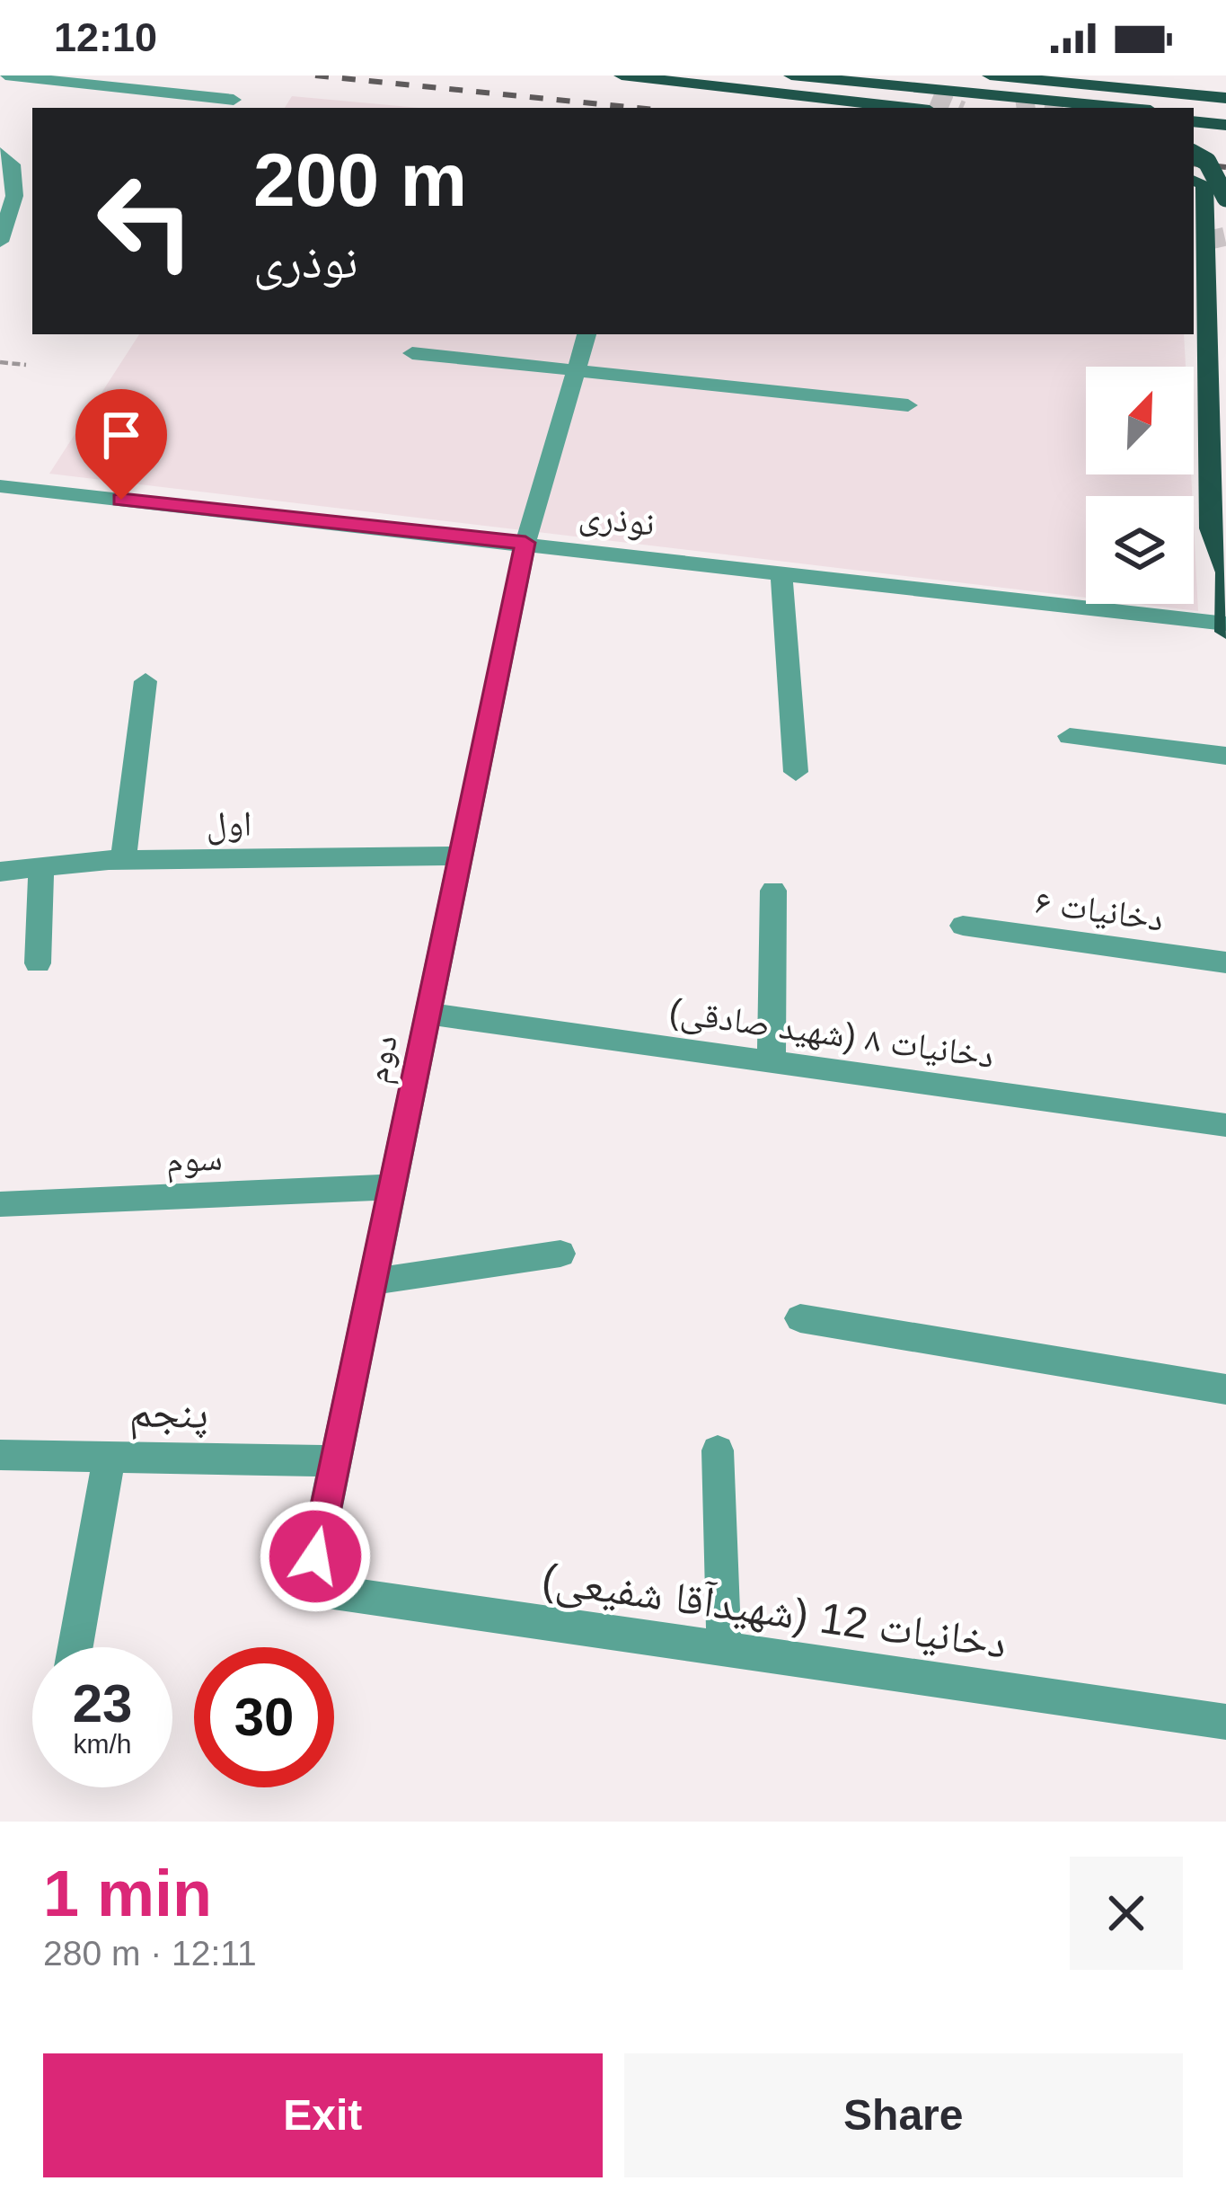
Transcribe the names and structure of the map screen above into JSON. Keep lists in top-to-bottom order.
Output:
{
  "streets": {
    "street": [
      "نوذری",
      "اول",
      "دخانیات ۶",
      "دخانیات ۸ (شهید صادقی)",
      "دوم",
      "سوم",
      "پنجم",
      "دخانیات 12 (شهیدآقا شفیعی)"
    ]
  },
  "crossings": [
    ["نوذری", "دوم"],
    ["اول", "دوم"],
    ["دخانیات ۸ (شهید صادقی)", "دوم"],
    ["دوم", "سوم"],
    ["دوم", "پنجم"],
    ["دوم", "دخانیات 12 (شهیدآقا شفیعی)"]
  ],
  "north": "top right",
  "page": {
    "status": "12:10",
    "turn": ["200 m", "نوذری"],
    "speed": "23 km/h",
    "limit": "30",
    "heading": ["1 min", "280 m · 12:11"],
    "buttons": ["Exit", "Share"]
  }
}
